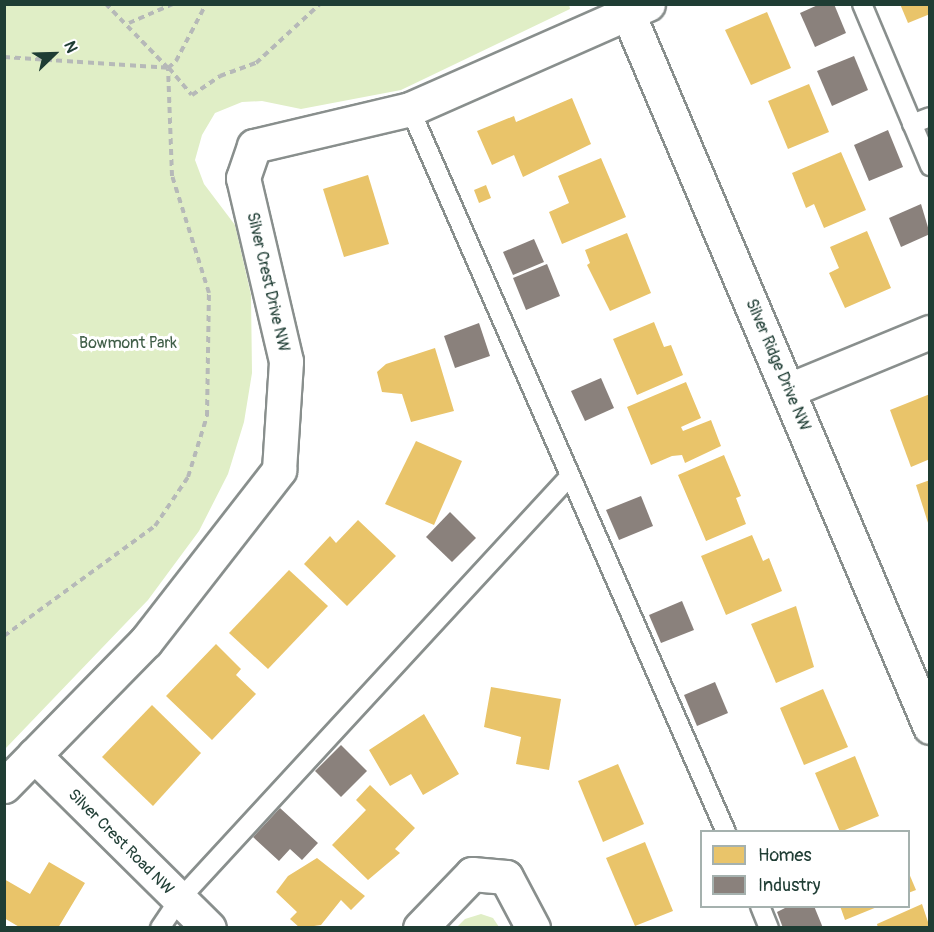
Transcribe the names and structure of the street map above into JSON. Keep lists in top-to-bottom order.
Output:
{
  "streets": {
    "street": ["Silver Crest Drive NW", "Silver Ridge Drive NW", "Silver Crest Road NW"]
  },
  "crossings": [
    ["Silver Crest Drive NW", "Silver Ridge Drive NW"],
    ["Silver Crest Drive NW", "Silver Crest Road NW"]
  ],
  "parks": ["Bowmont Park"],
  "legend": ["Homes", "Industry"],
  "north": "top right"
}
